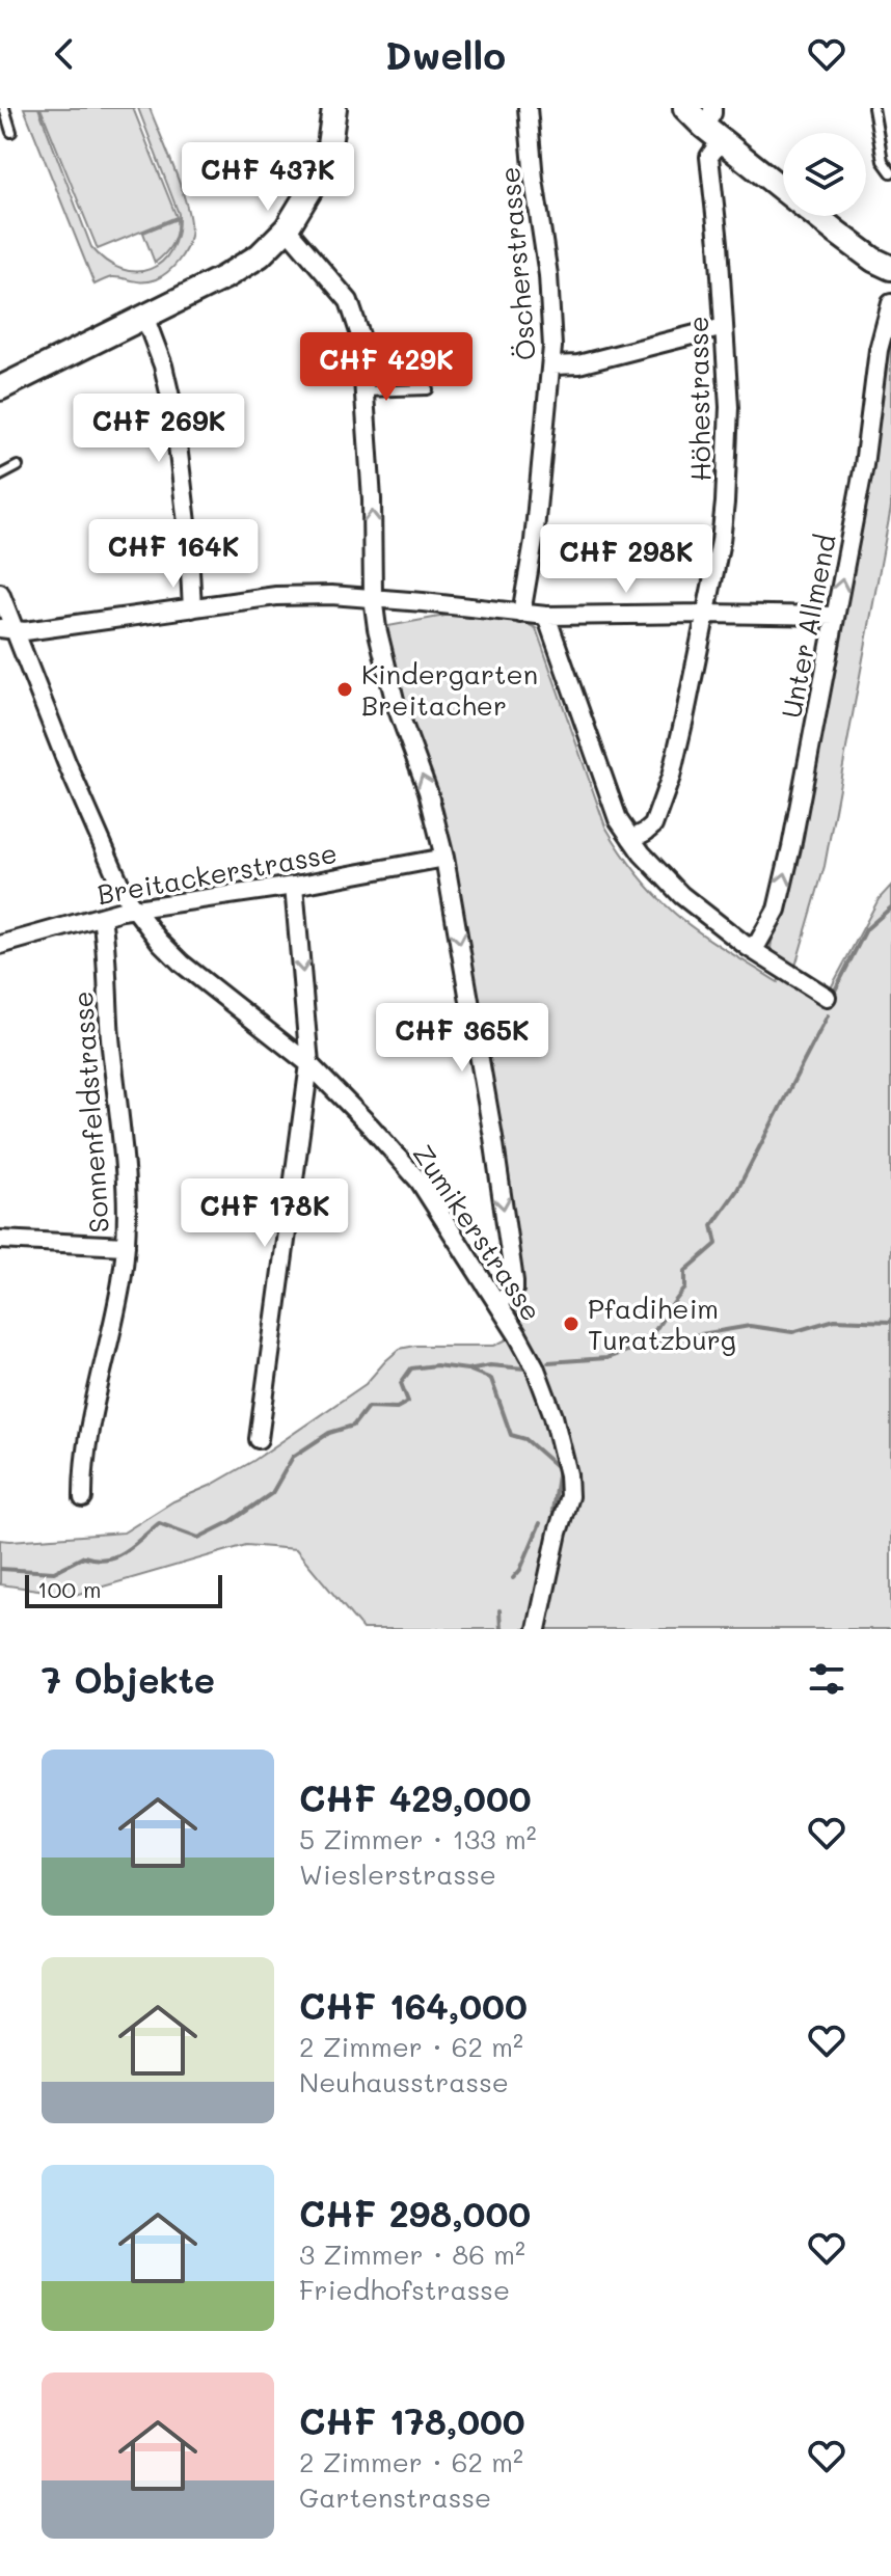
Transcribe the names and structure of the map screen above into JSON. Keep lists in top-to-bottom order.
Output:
{
  "streets": {
    "street": [
      "Öscherstrasse",
      "Höhestrasse",
      "Unter Allmend",
      "Breitackerstrasse",
      "Sonnenfeldstrasse",
      "Zumikerstrasse"
    ]
  },
  "crossings": [
    ["Breitackerstrasse", "Sonnenfeldstrasse"],
    ["Breitackerstrasse", "Zumikerstrasse"]
  ],
  "one_way": ["Unter Allmend"],
  "places": ["Kindergarten Breitacher", "Pfadiheim Turatzburg"],
  "scale_bar": "100 m",
  "page": {
    "header": "Dwello",
    "price": [
      "CHF 437K",
      "CHF 429K",
      "CHF 269K",
      "CHF 164K",
      "CHF 298K",
      "CHF 365K",
      "CHF 178K"
    ],
    "scale": "100 m",
    "heading": "7 Objekte",
    "list": [
      {
        "name": "CHF 429,000",
        "note": "5 Zimmer · 133 m² · Wieslerstrasse"
      },
      {
        "name": "CHF 164,000",
        "note": "2 Zimmer · 62 m² · Neuhausstrasse"
      },
      {
        "name": "CHF 298,000",
        "note": "3 Zimmer · 86 m² · Friedhofstrasse"
      },
      {
        "name": "CHF 178,000",
        "note": "2 Zimmer · 62 m² · Gartenstrasse"
      }
    ]
  }
}
